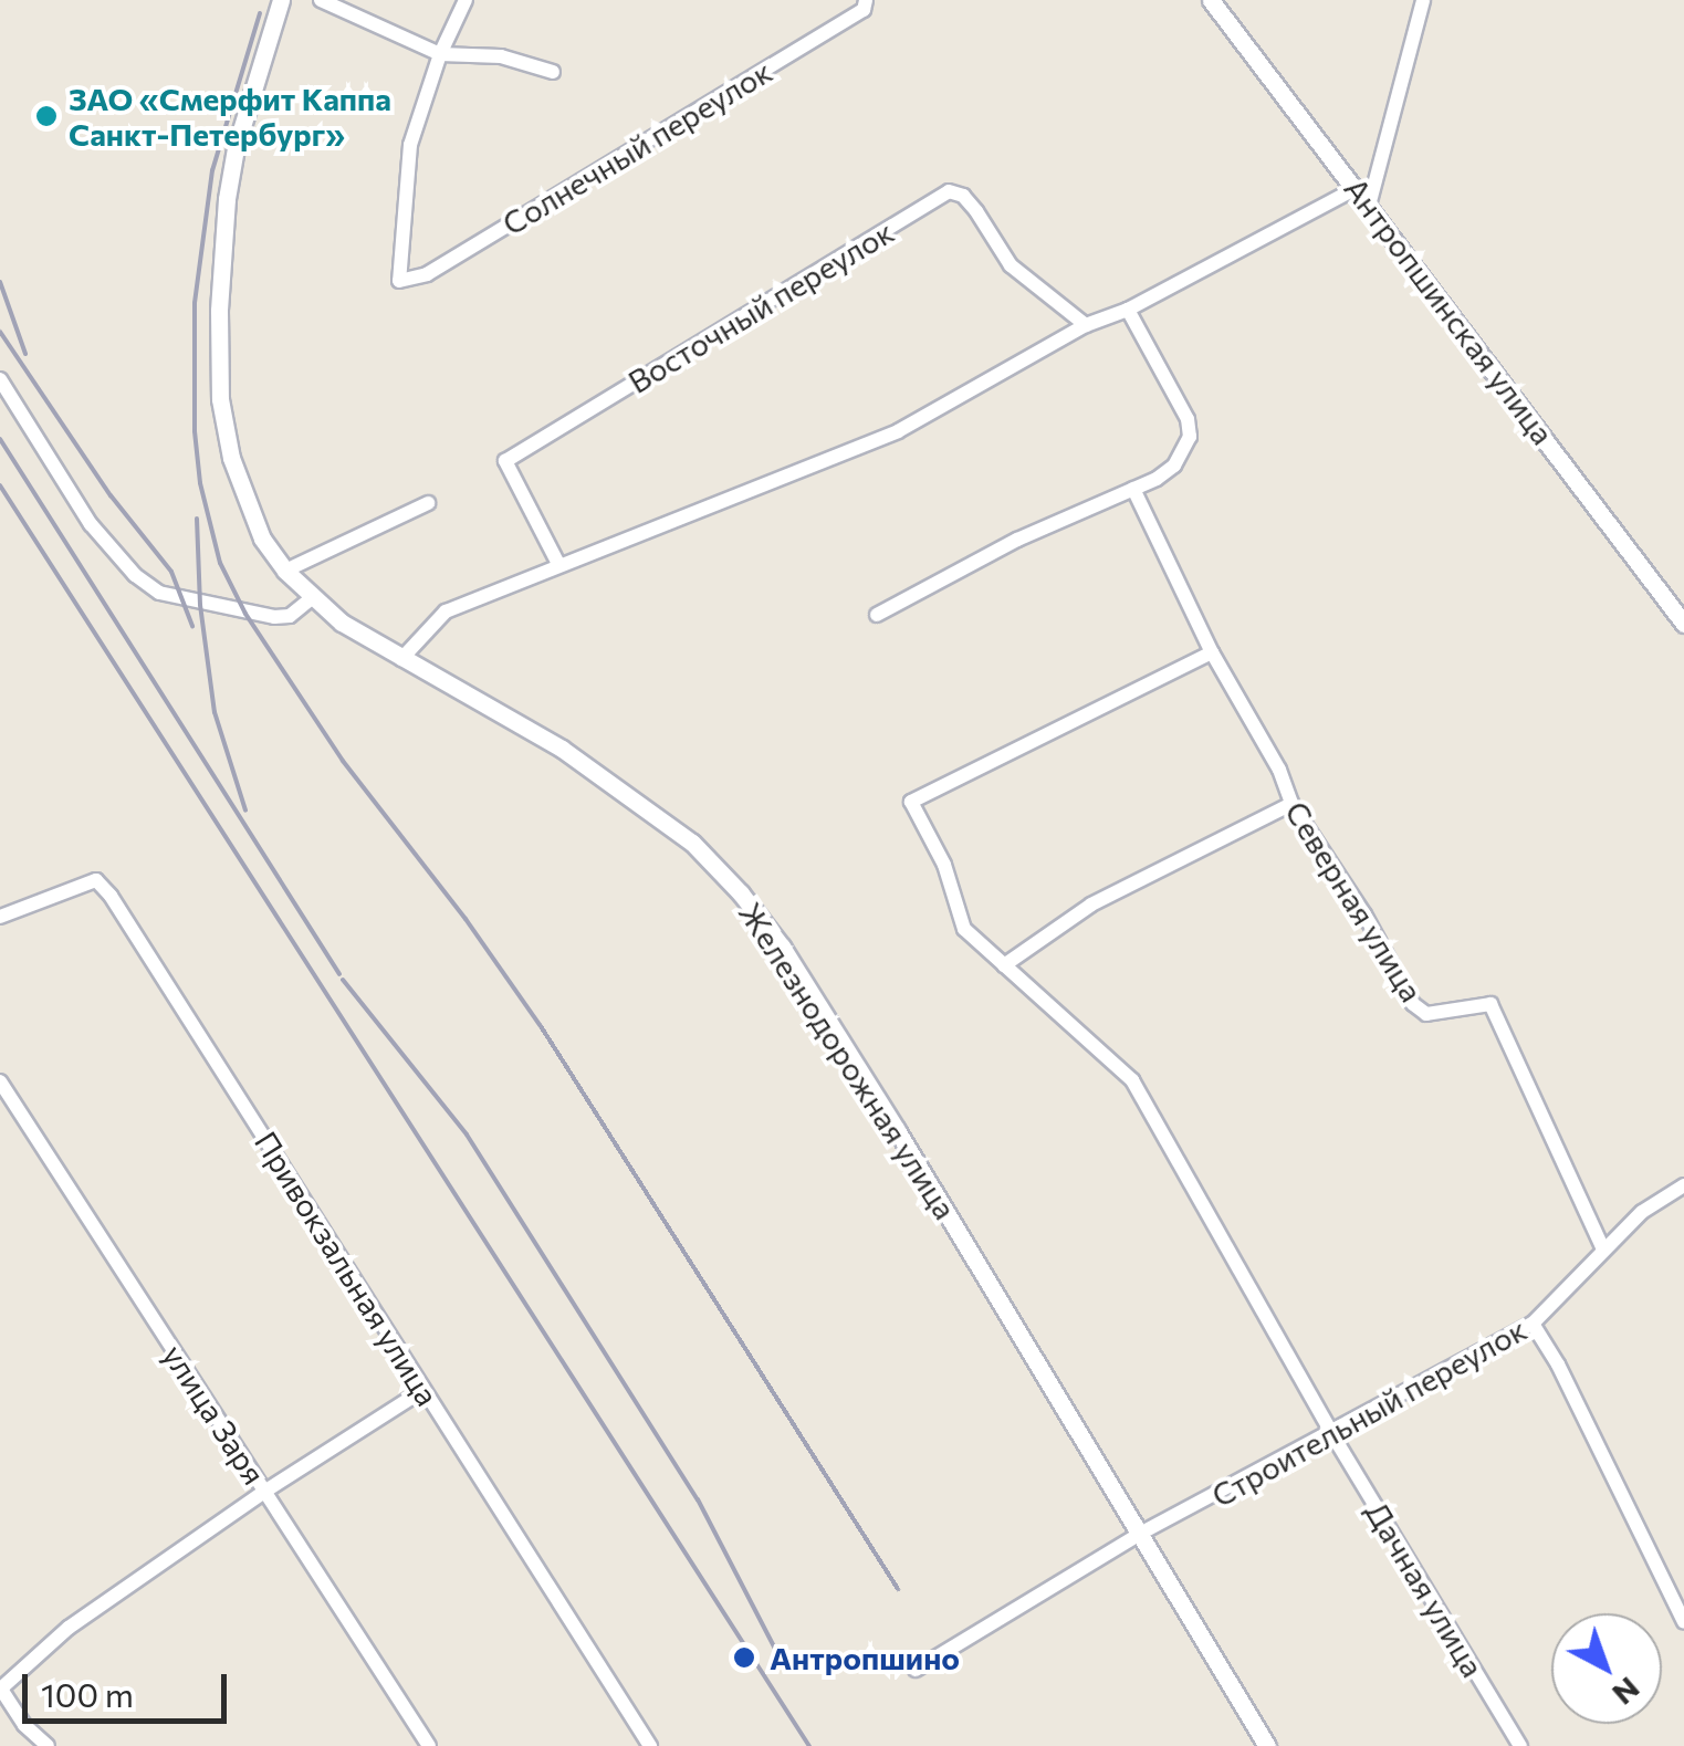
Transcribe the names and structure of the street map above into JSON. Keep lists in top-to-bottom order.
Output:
{
  "streets": {
    "street": [
      "Солнечный переулок",
      "Восточный переулок",
      "Антропшинская улица",
      "Северная улица",
      "Железнодорожная улица",
      "Привокзальная улица",
      "Строительный переулок",
      "улица Заря",
      "Дачная улица"
    ]
  },
  "crossings": [
    ["Северная улица", "Строительный переулок"],
    ["Железнодорожная улица", "Строительный переулок"],
    ["Строительный переулок", "Дачная улица"]
  ],
  "places": ["ЗАО «Смерфит Каппа Санкт-Петербург»", "Антропшино"],
  "scale_bar": "100 m",
  "north": "bottom right"
}
